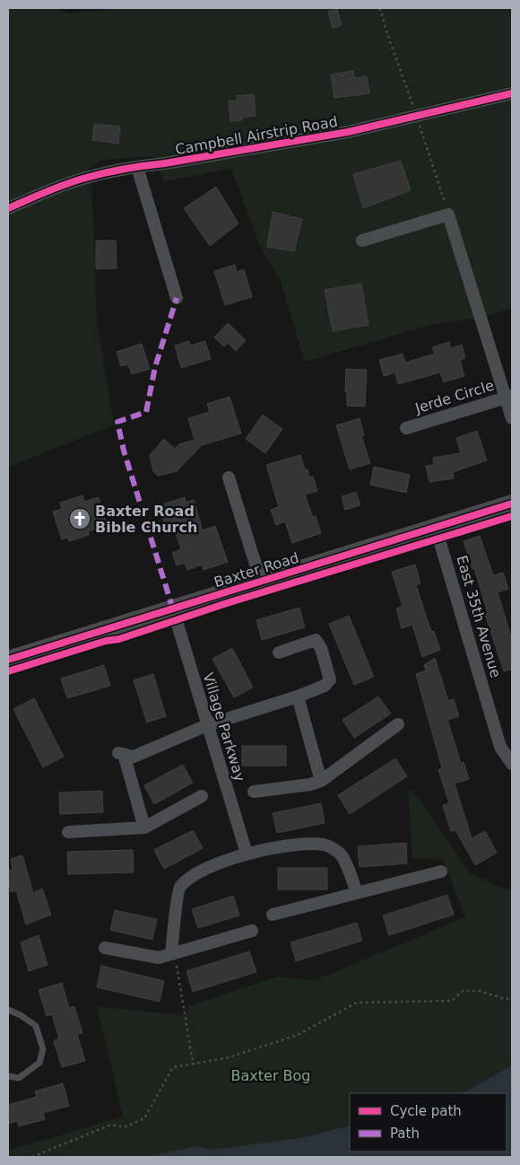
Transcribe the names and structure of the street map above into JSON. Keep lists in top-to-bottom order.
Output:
{
  "streets": {
    "street": [
      "Campbell Airstrip Road",
      "Jerde Circle",
      "Baxter Road",
      "East 35th Avenue",
      "Village Parkway"
    ]
  },
  "crossings": [
    ["Baxter Road", "East 35th Avenue"],
    ["Baxter Road", "Village Parkway"]
  ],
  "parks": ["Baxter Bog"],
  "places": {
    "church": ["Baxter Road Bible Church"]
  },
  "legend": ["Cycle path", "Path"]
}
